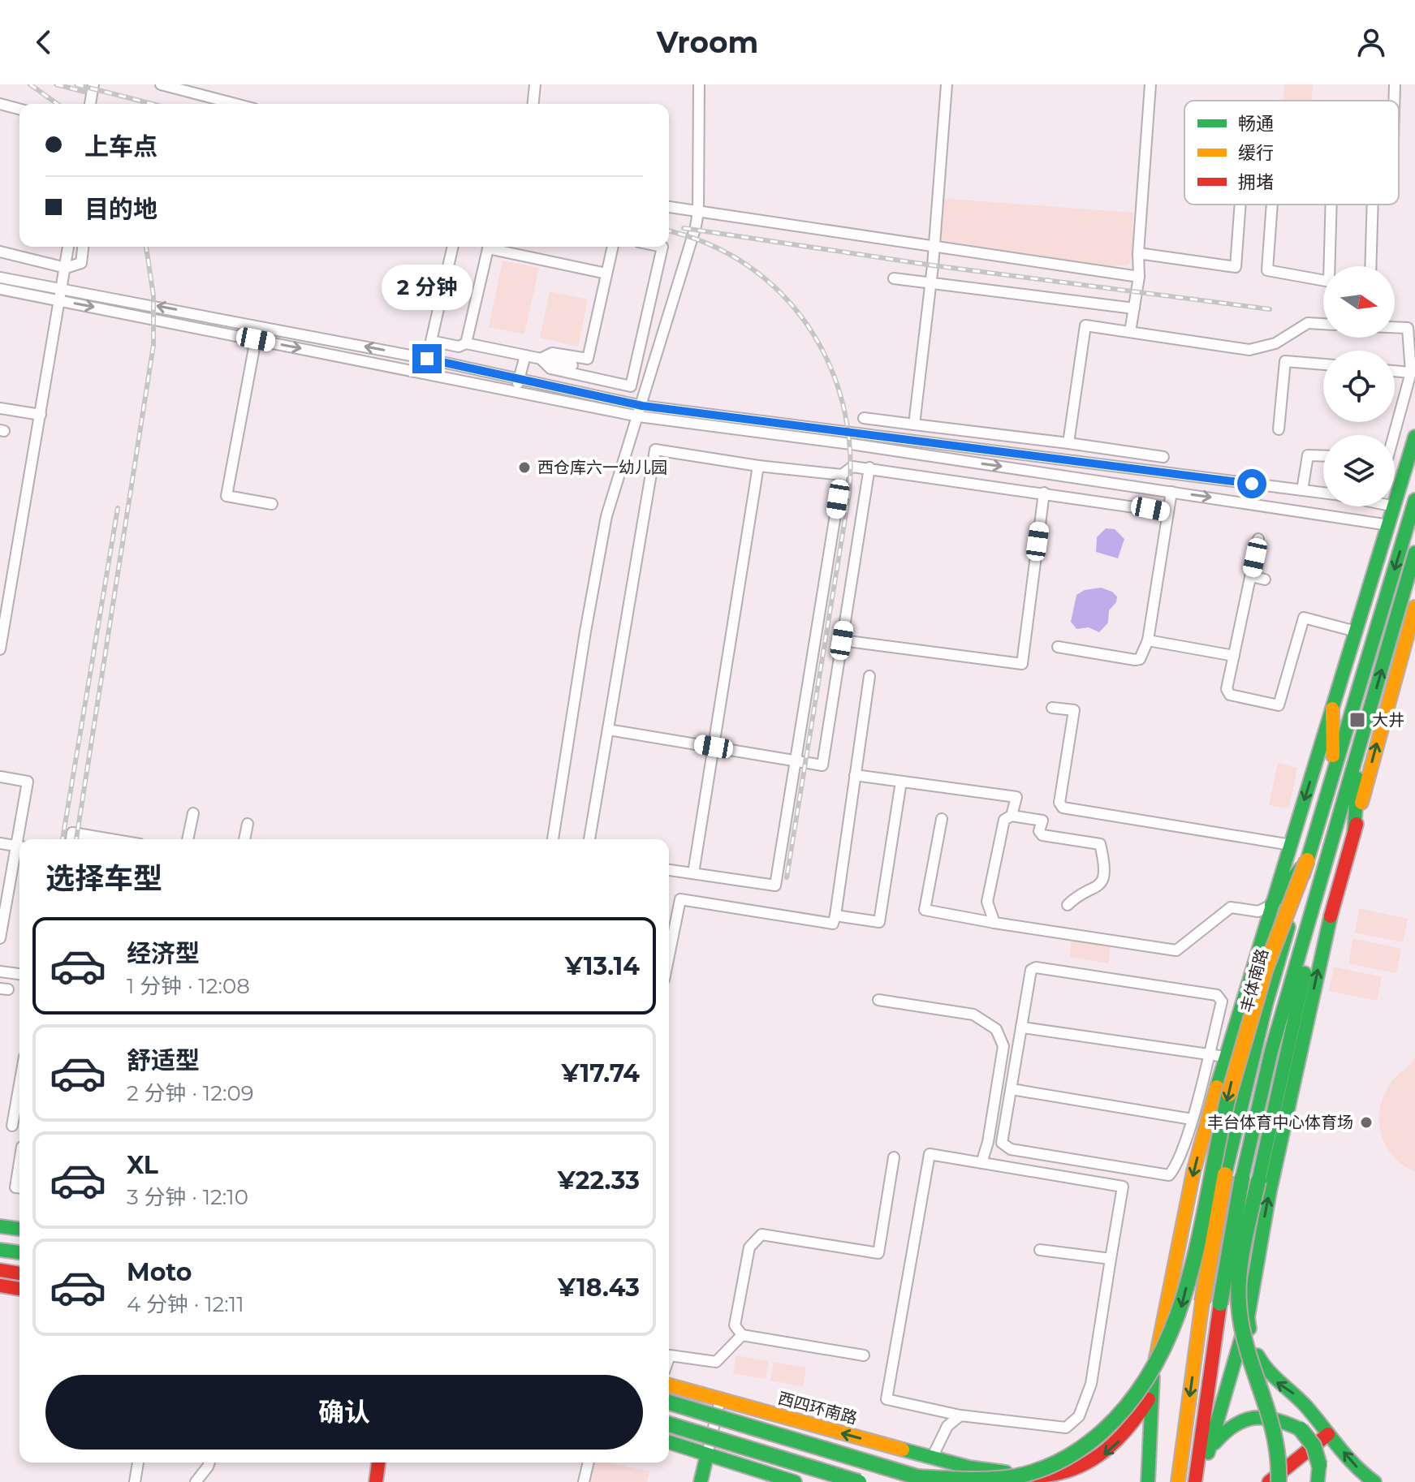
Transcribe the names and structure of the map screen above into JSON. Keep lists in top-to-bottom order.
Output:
{
  "streets": {
    "main road": ["丰体南路", "西四环南路"]
  },
  "places": {
    "other": ["西仓库六一幼儿园", "丰台体育中心体育场"],
    "transit": ["大井"]
  },
  "legend": ["畅通", "缓行", "拥堵"],
  "north": "right",
  "page": {
    "header": "Vroom",
    "banner": ["上车点", "目的地"],
    "bubble": "2 分钟",
    "heading": "选择车型",
    "list": [
      {
        "name": "经济型",
        "note": "1 分钟 · 12:08",
        "value": "¥13.14"
      },
      {
        "name": "舒适型",
        "note": "2 分钟 · 12:09",
        "value": "¥17.74"
      },
      {
        "name": "XL",
        "note": "3 分钟 · 12:10",
        "value": "¥22.33"
      },
      {
        "name": "Moto",
        "note": "4 分钟 · 12:11",
        "value": "¥18.43"
      }
    ],
    "buttons": "确认"
  }
}
